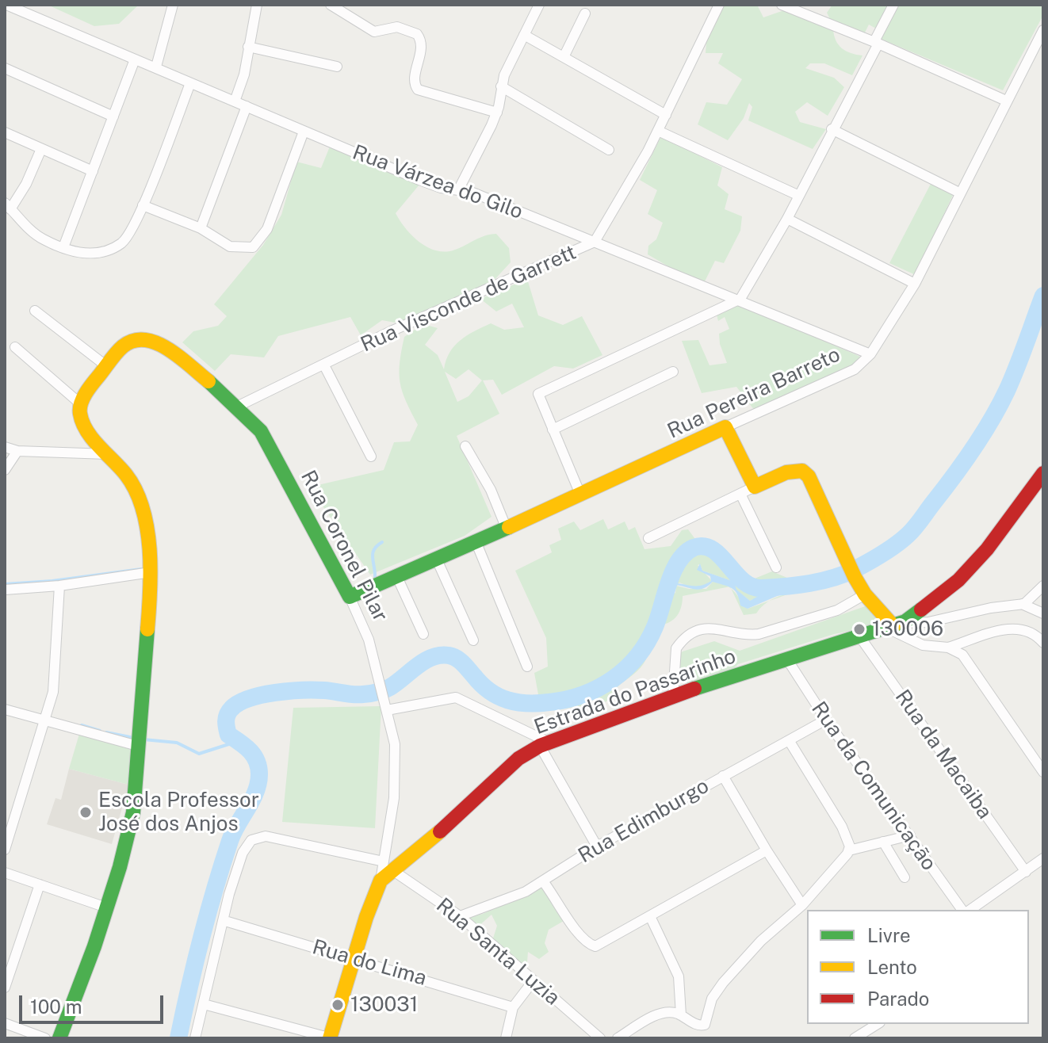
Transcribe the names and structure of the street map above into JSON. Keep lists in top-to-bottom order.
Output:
{
  "streets": {
    "street": [
      "Rua Várzea do Gilo",
      "Rua Visconde de Garrett",
      "Rua Pereira Barreto",
      "Rua Coronel Pilar",
      "Estrada do Passarinho",
      "Rua da Macaiba",
      "Rua da Comunicação",
      "Rua Edimburgo",
      "Rua Santa Luzia",
      "Rua do Lima"
    ]
  },
  "crossings": [
    ["Rua Várzea do Gilo", "Rua Visconde de Garrett"],
    ["Rua Várzea do Gilo", "Rua Pereira Barreto"],
    ["Rua Visconde de Garrett", "Rua Coronel Pilar"],
    ["Rua Pereira Barreto", "Rua Coronel Pilar"],
    ["Rua Coronel Pilar", "Estrada do Passarinho"],
    ["Rua Coronel Pilar", "Rua Santa Luzia"],
    ["Estrada do Passarinho", "Rua da Macaiba"],
    ["Estrada do Passarinho", "Rua da Comunicação"],
    ["Estrada do Passarinho", "Rua Santa Luzia"],
    ["Estrada do Passarinho", "Rua do Lima"],
    ["Rua da Comunicação", "Rua Edimburgo"],
    ["Rua Edimburgo", "Rua Santa Luzia"],
    ["Rua Santa Luzia", "Rua do Lima"]
  ],
  "places": ["130006", "Escola Professor José dos Anjos", "130031"],
  "legend": ["Livre", "Lento", "Parado"],
  "scale_bar": "100 m"
}
